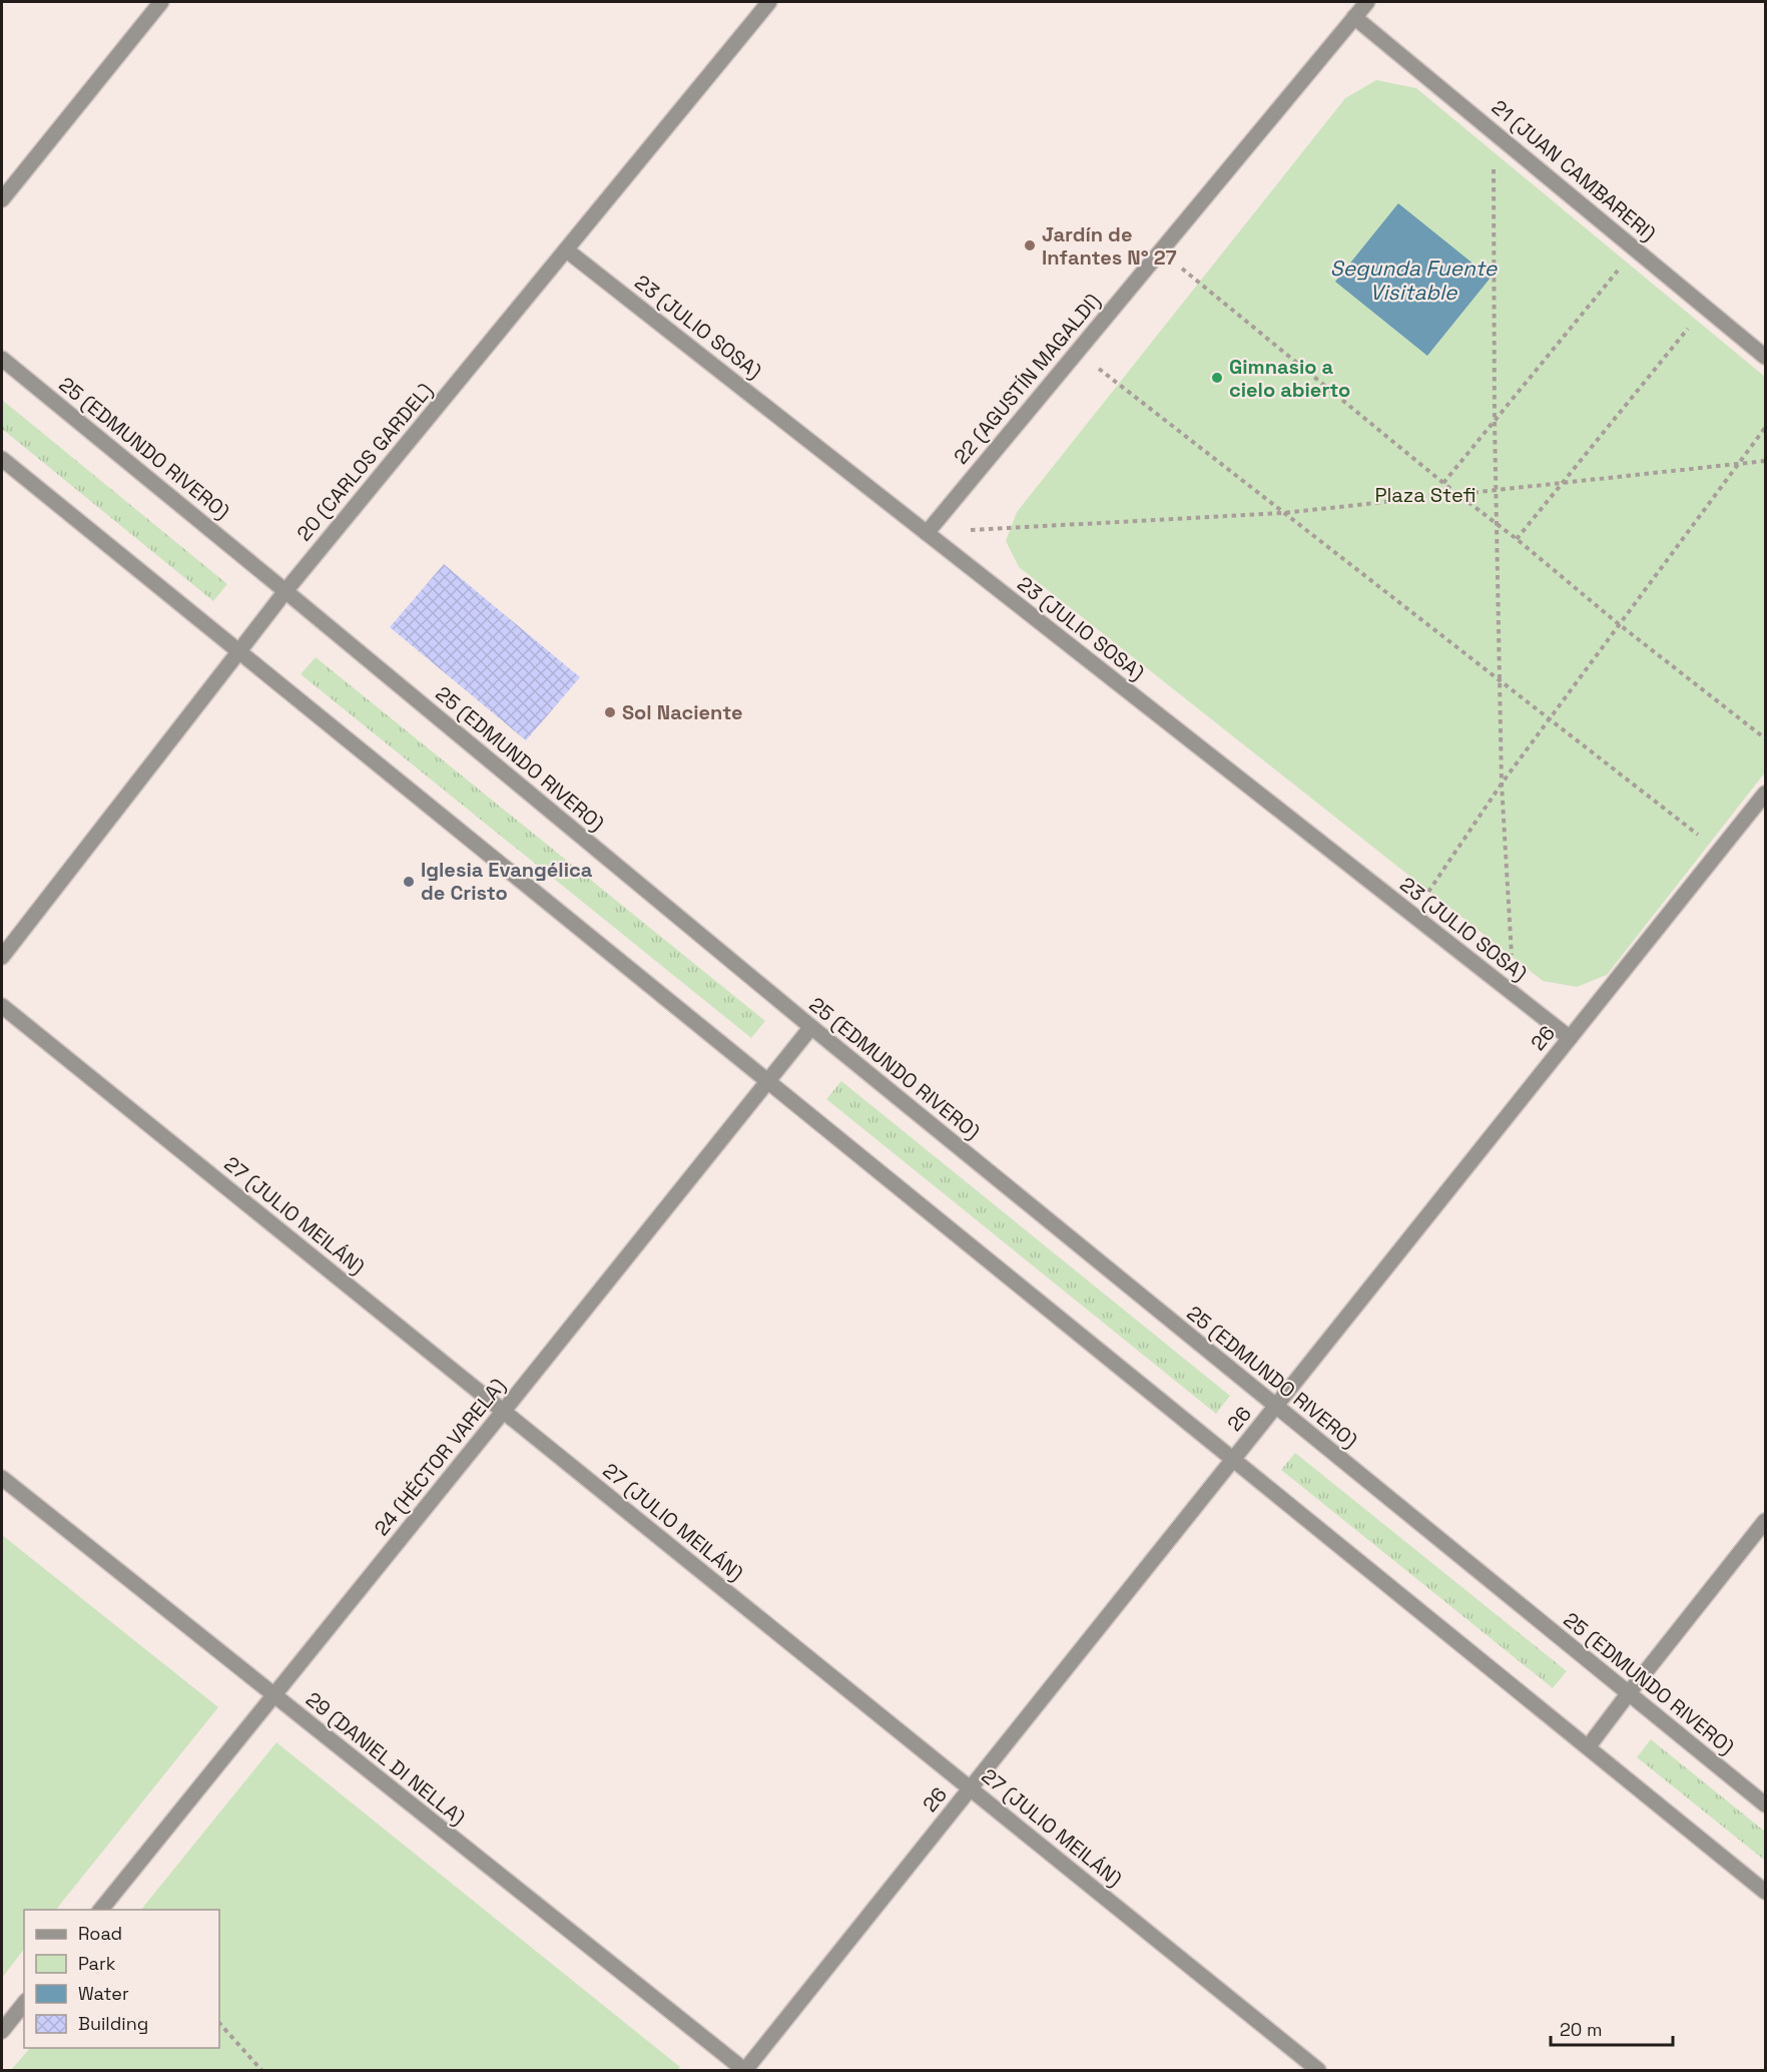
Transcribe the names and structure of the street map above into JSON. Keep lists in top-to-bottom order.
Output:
{
  "streets": {
    "street": [
      "21 (JUAN CAMBARERI)",
      "23 (JULIO SOSA)",
      "22 (AGUSTÍN MAGALDI)",
      "25 (EDMUNDO RIVERO)",
      "20 (CARLOS GARDEL)",
      "26",
      "27 (JULIO MEILÁN)",
      "24 (HÉCTOR VARELA)",
      "29 (DANIEL DI NELLA)"
    ]
  },
  "crossings": [
    ["21 (JUAN CAMBARERI)", "22 (AGUSTÍN MAGALDI)"],
    ["23 (JULIO SOSA)", "22 (AGUSTÍN MAGALDI)"],
    ["23 (JULIO SOSA)", "20 (CARLOS GARDEL)"],
    ["23 (JULIO SOSA)", "26"],
    ["25 (EDMUNDO RIVERO)", "20 (CARLOS GARDEL)"],
    ["25 (EDMUNDO RIVERO)", "26"],
    ["25 (EDMUNDO RIVERO)", "24 (HÉCTOR VARELA)"],
    ["26", "27 (JULIO MEILÁN)"],
    ["26", "29 (DANIEL DI NELLA)"],
    ["27 (JULIO MEILÁN)", "24 (HÉCTOR VARELA)"],
    ["24 (HÉCTOR VARELA)", "29 (DANIEL DI NELLA)"]
  ],
  "water": ["Segunda Fuente Visitable"],
  "parks": ["Plaza Stefi"],
  "places": [
    "Jardín de Infantes N° 27",
    "Gimnasio a cielo abierto",
    "Sol Naciente",
    "Iglesia Evangélica de Cristo"
  ],
  "legend": [
    "Road",
    "Park",
    "Water",
    "Building"
  ],
  "scale_bar": "20 m"
}
